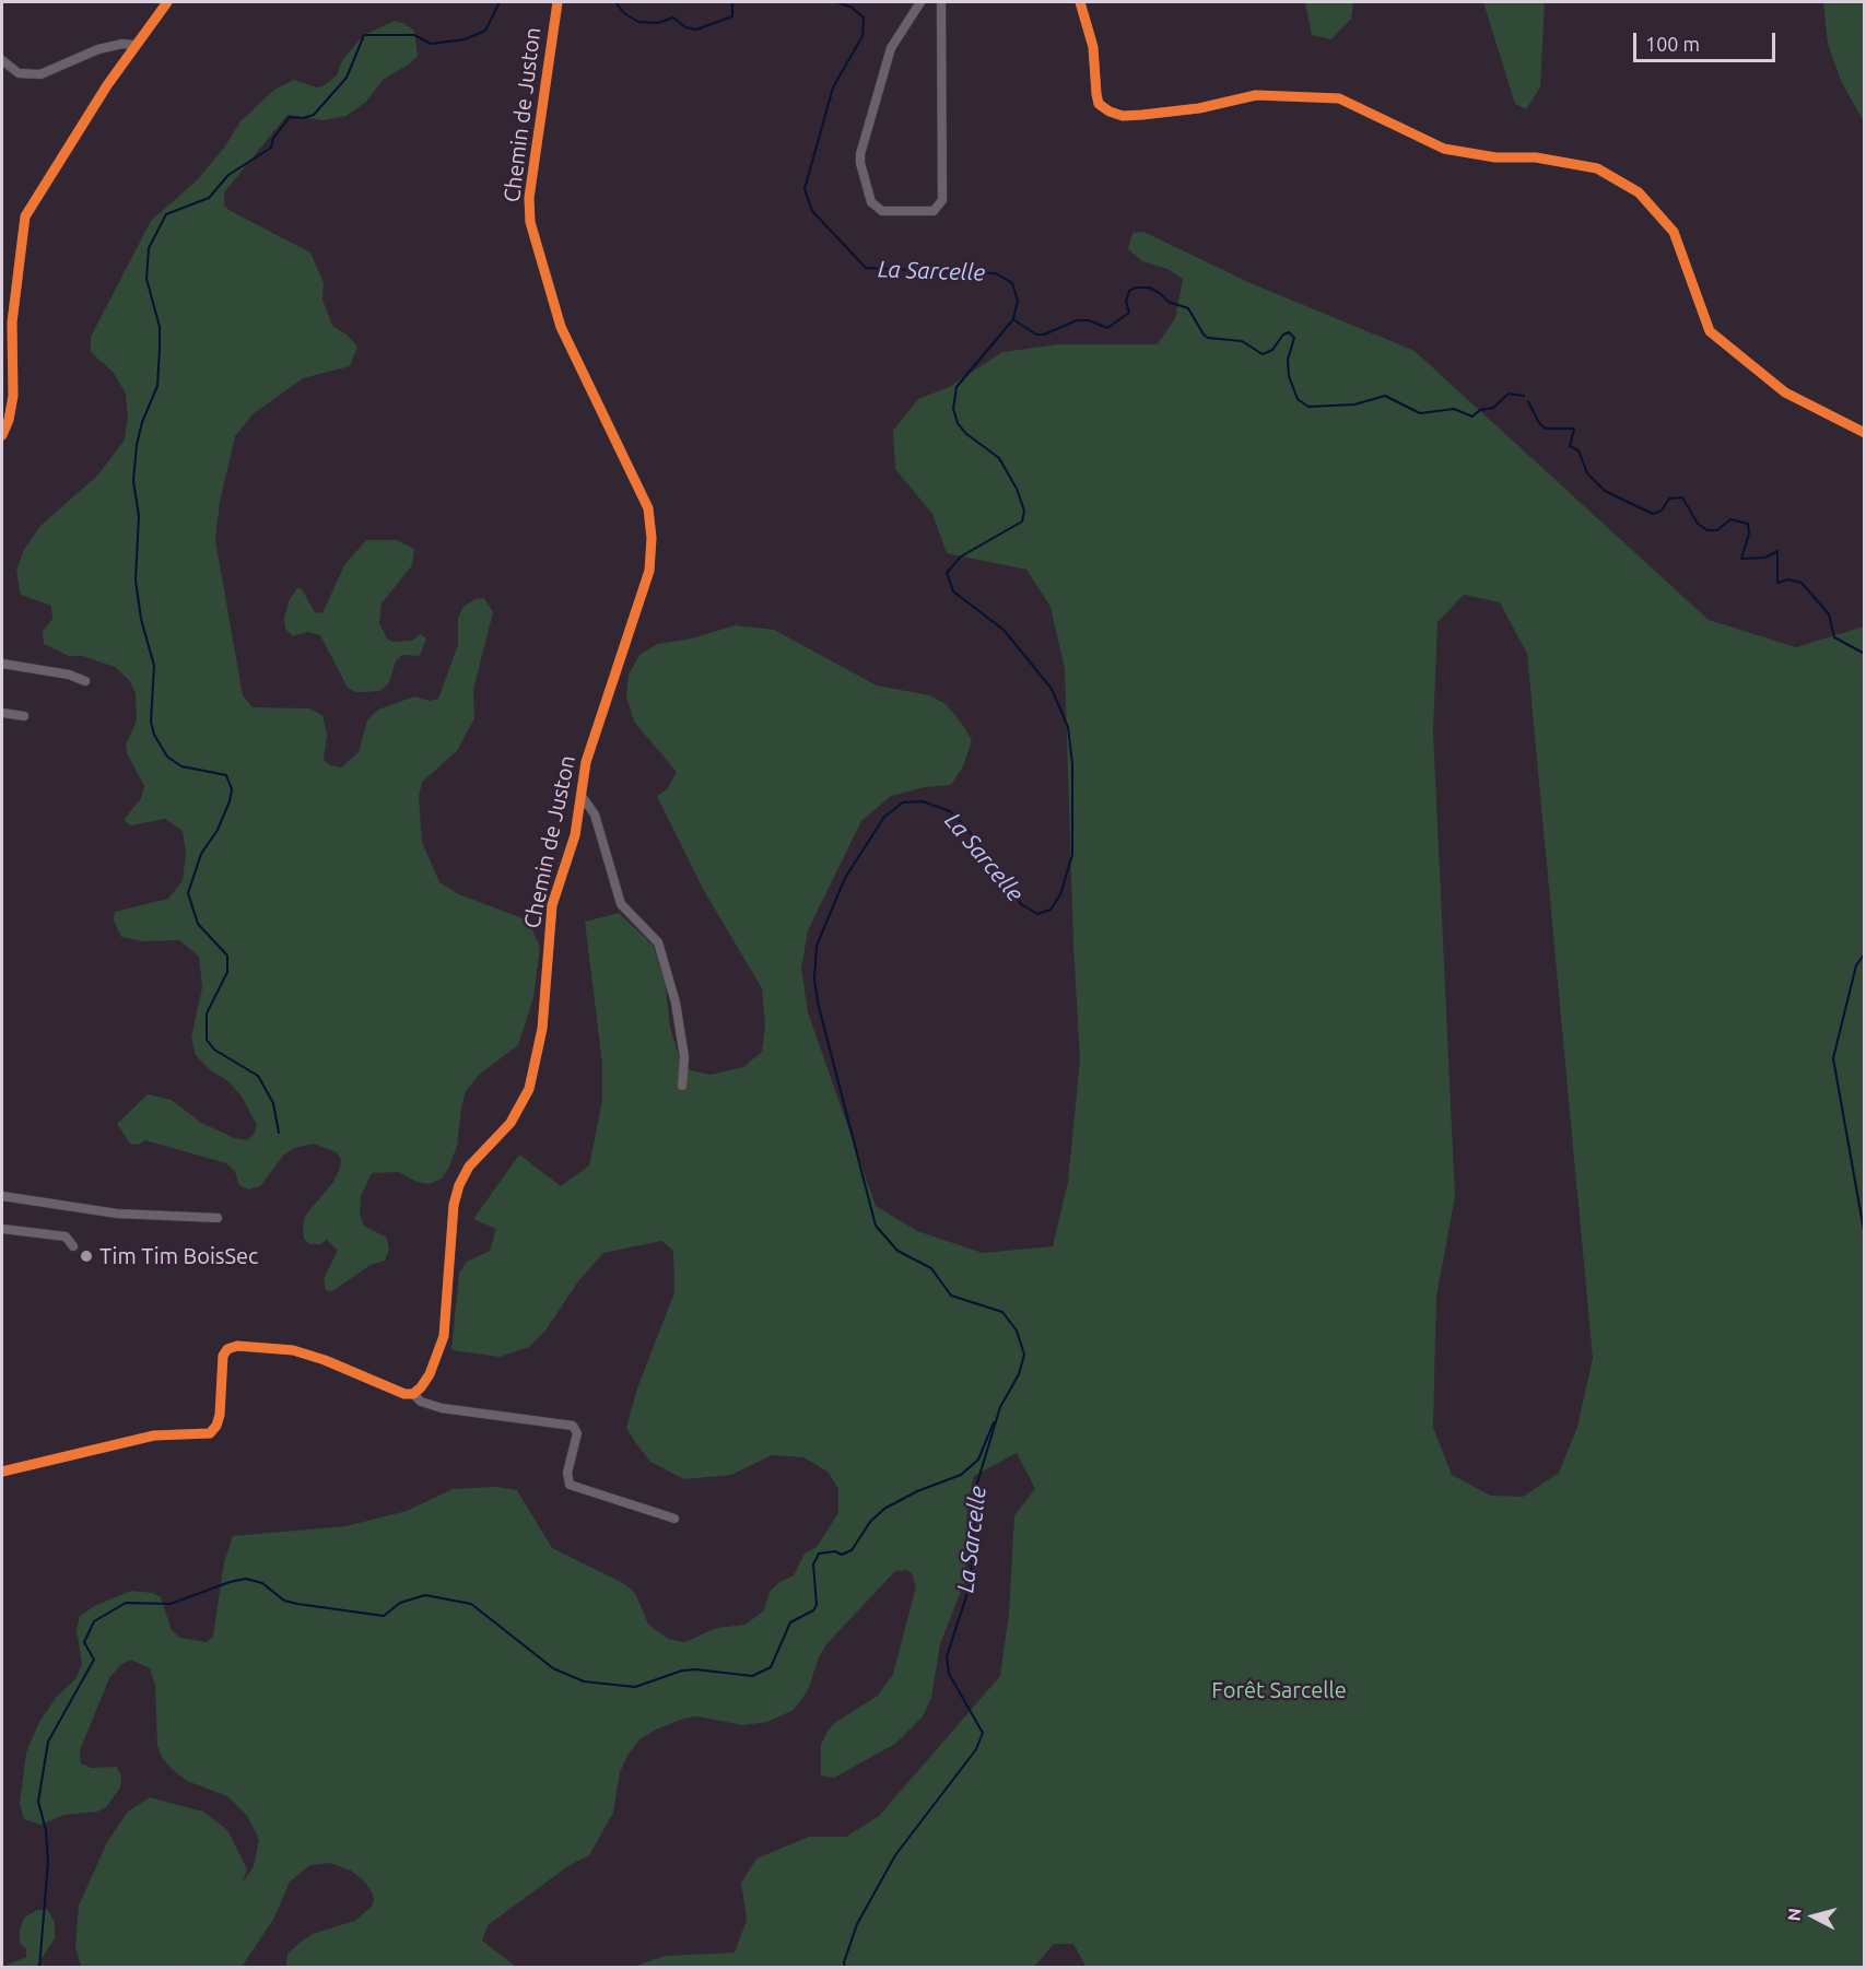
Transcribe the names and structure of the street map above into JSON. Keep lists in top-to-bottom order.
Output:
{
  "streets": {
    "street": ["Chemin de Juston"]
  },
  "water": ["La Sarcelle"],
  "parks": ["Forêt Sarcelle"],
  "places": ["Tim Tim BoisSec"],
  "scale_bar": "100 m",
  "north": "left"
}
